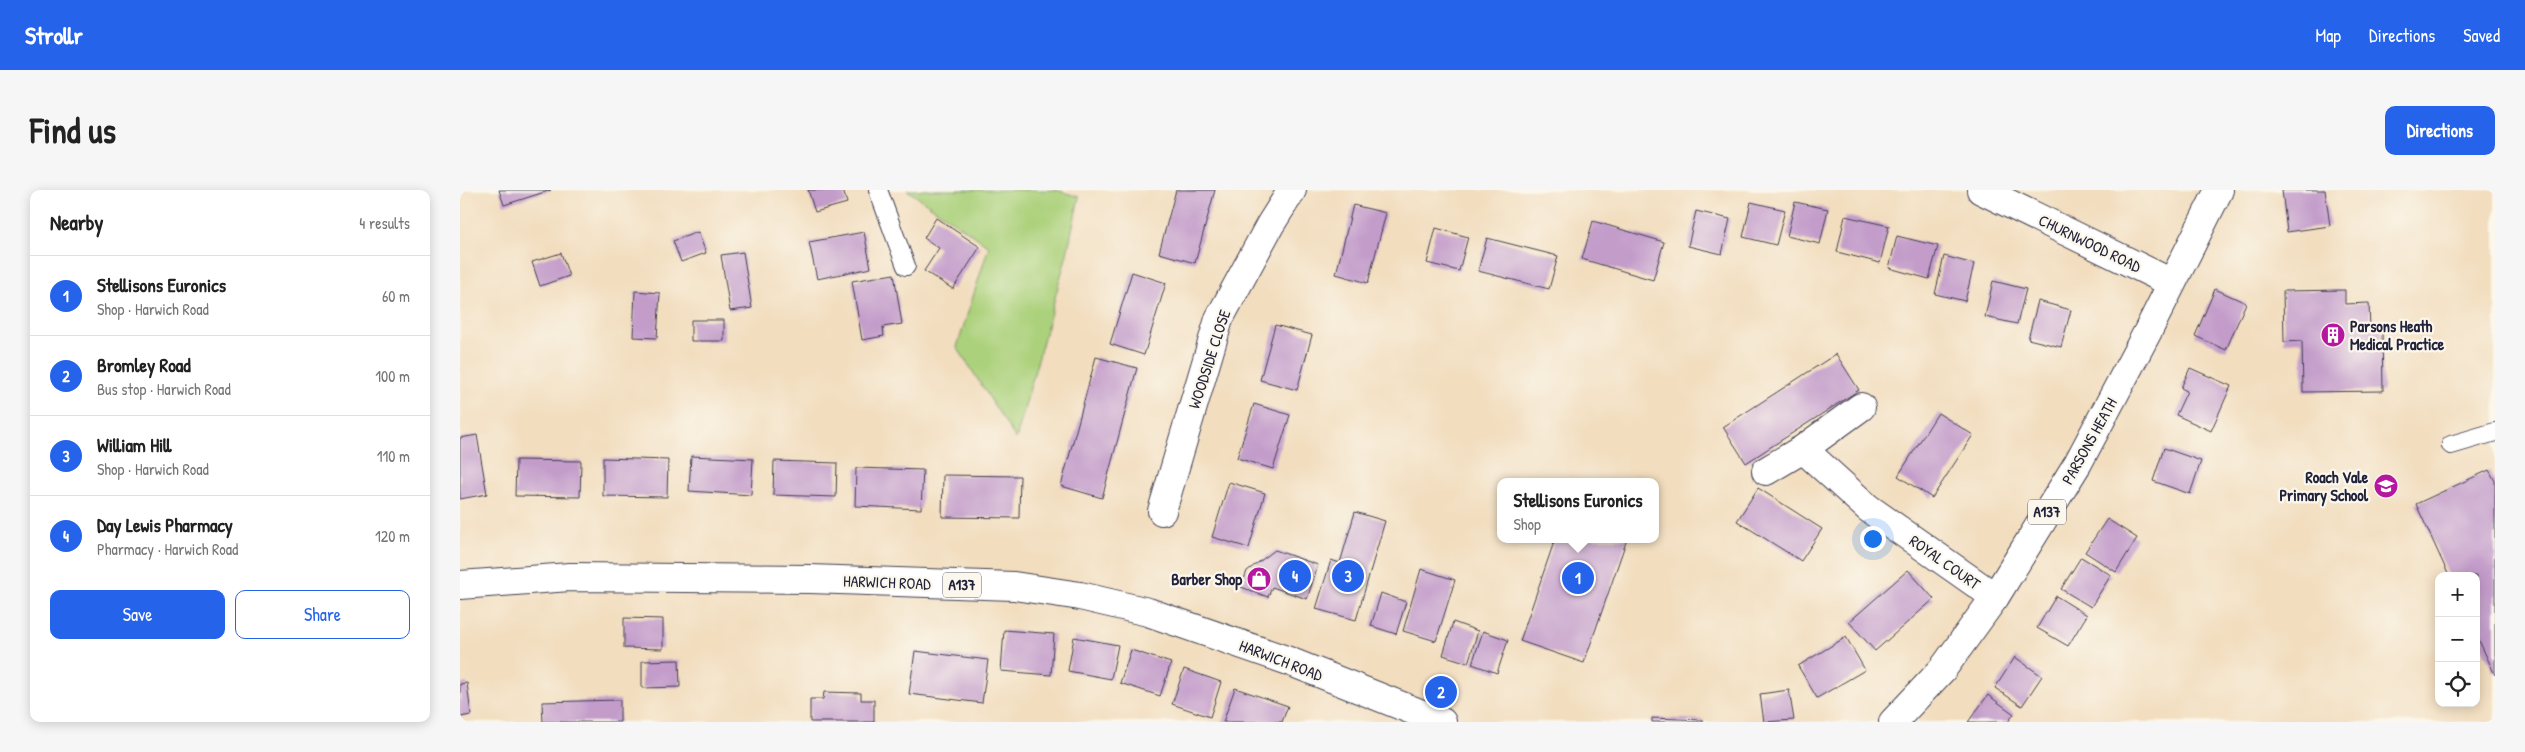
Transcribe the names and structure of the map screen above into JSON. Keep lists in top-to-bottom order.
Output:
{
  "streets": {
    "main road": [
      "CHURNWOOD ROAD",
      "WOODSIDE CLOSE",
      "PARSONS HEATH",
      "A137",
      "ROYAL COURT",
      "HARWICH ROAD"
    ]
  },
  "crossings": [
    ["CHURNWOOD ROAD", "PARSONS HEATH"],
    ["PARSONS HEATH", "ROYAL COURT"]
  ],
  "places": {
    "building": ["Parsons Heath Medical Practice"],
    "school or university": ["Roach Vale Primary School"],
    "shop": ["Barber Shop"]
  },
  "page": {
    "header": "Strollr",
    "nav": ["Map", "Directions", "Saved"],
    "buttons": [
      "Directions",
      ["Save", "Share"]
    ],
    "title": "Find us",
    "heading": ["Nearby", "4 results"],
    "list": [
      {
        "mark": "1",
        "name": "Stellisons Euronics",
        "note": "Shop · Harwich Road",
        "value": "60 m"
      },
      {
        "mark": "2",
        "name": "Bromley Road",
        "note": "Bus stop · Harwich Road",
        "value": "100 m"
      },
      {
        "mark": "3",
        "name": "William Hill",
        "note": "Shop · Harwich Road",
        "value": "110 m"
      },
      {
        "mark": "4",
        "name": "Day Lewis Pharmacy",
        "note": "Pharmacy · Harwich Road",
        "value": "120 m"
      }
    ],
    "popup": ["Stellisons Euronics", "Shop"],
    "pins": [
      "3",
      "4",
      "1",
      "2"
    ],
    "map_buttons": ["+", "−"]
  }
}
